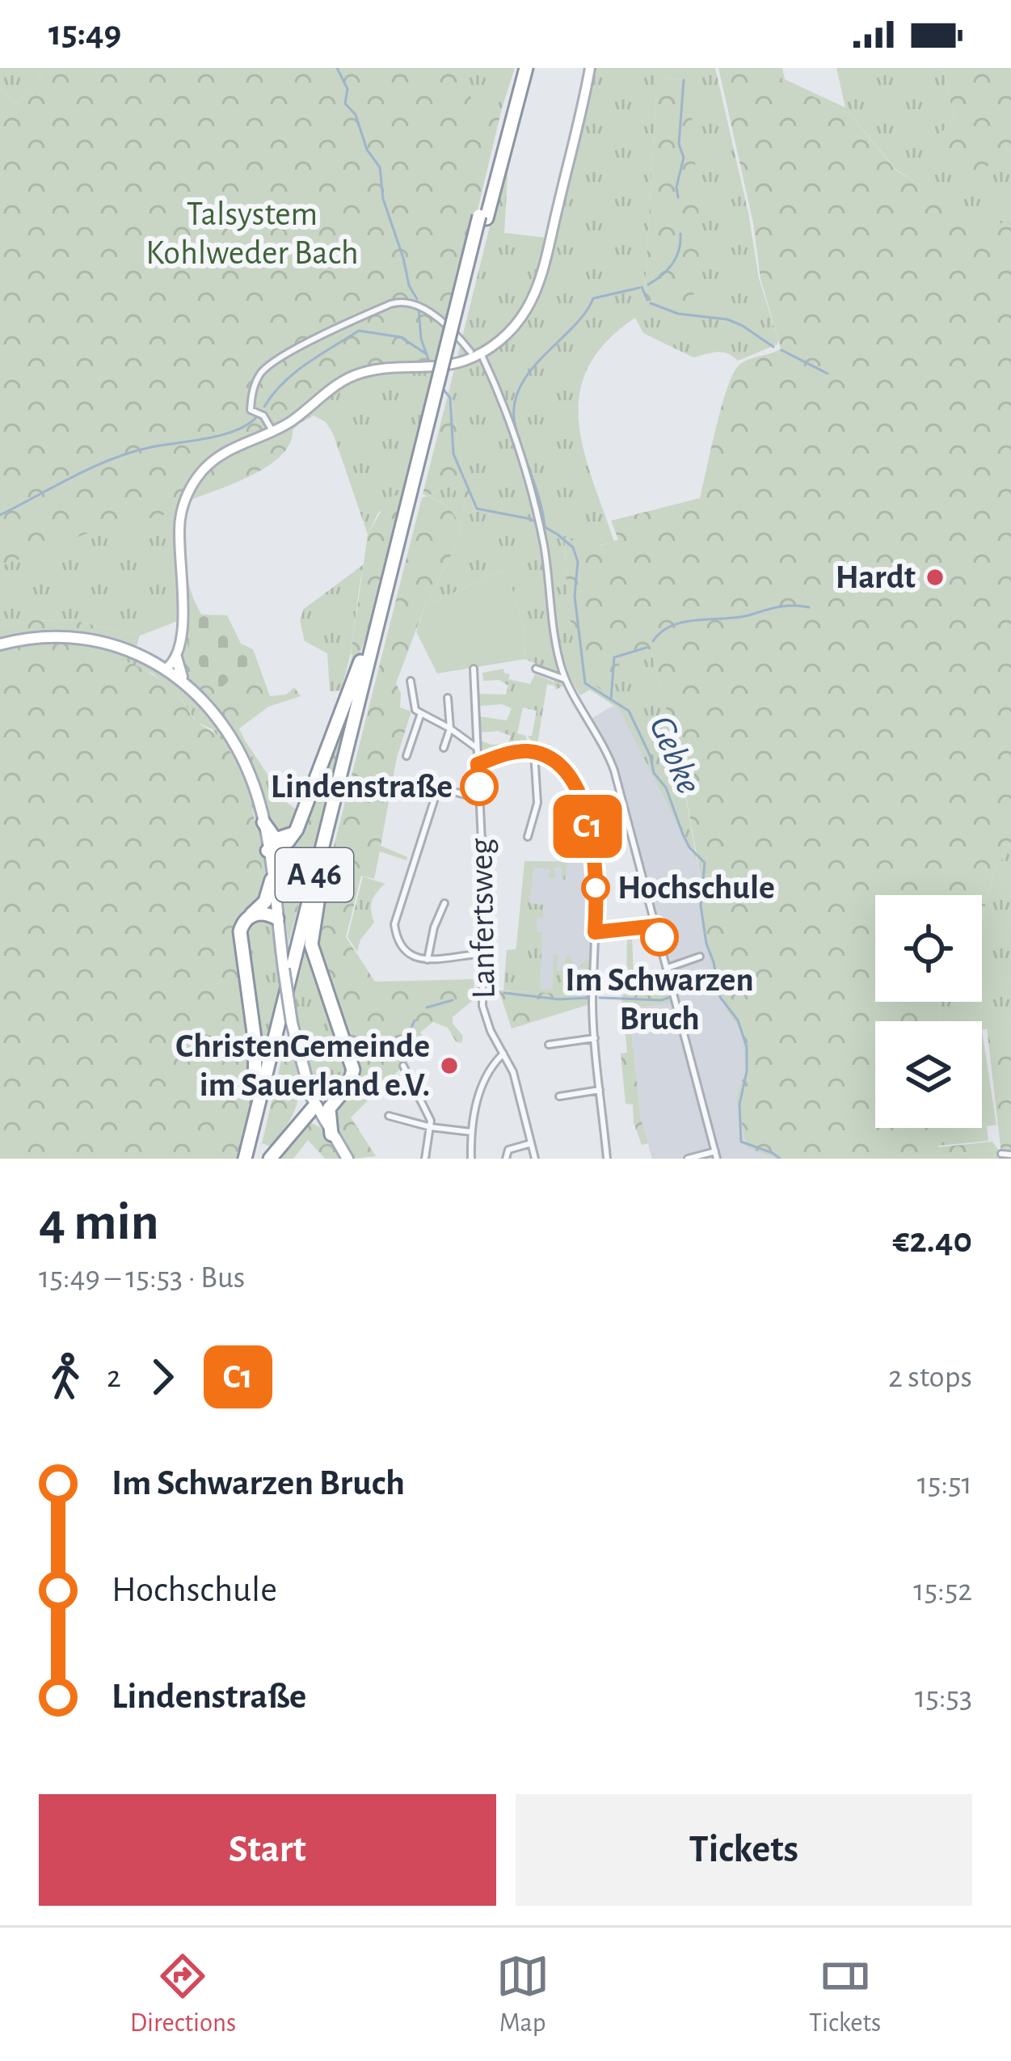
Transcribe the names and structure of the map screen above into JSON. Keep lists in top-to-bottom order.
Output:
{
  "streets": {
    "highway": ["A 46"],
    "street": ["Lanfertsweg"]
  },
  "water": ["Gebke"],
  "parks": ["Talsystem Kohlweder Bach"],
  "places": [
    "Hardt",
    "Lindenstraße",
    "Hochschule",
    "Im Schwarzen Bruch",
    "ChristenGemeinde im Sauerland e.V."
  ],
  "lines": ["bus line C1"],
  "page": {
    "status": "15:49",
    "on_map": "C1",
    "heading": ["4 min", "15:49 – 15:53 · Bus", "€2.40"],
    "legs": ["2", "C1", "2 stops"],
    "list": [
      {
        "name": "Im Schwarzen Bruch",
        "value": "15:51"
      },
      {
        "name": "Hochschule",
        "value": "15:52"
      },
      {
        "name": "Lindenstraße",
        "value": "15:53"
      }
    ],
    "buttons": ["Start", "Tickets"],
    "tabs": ["Directions", "Map", "Tickets"]
  }
}
